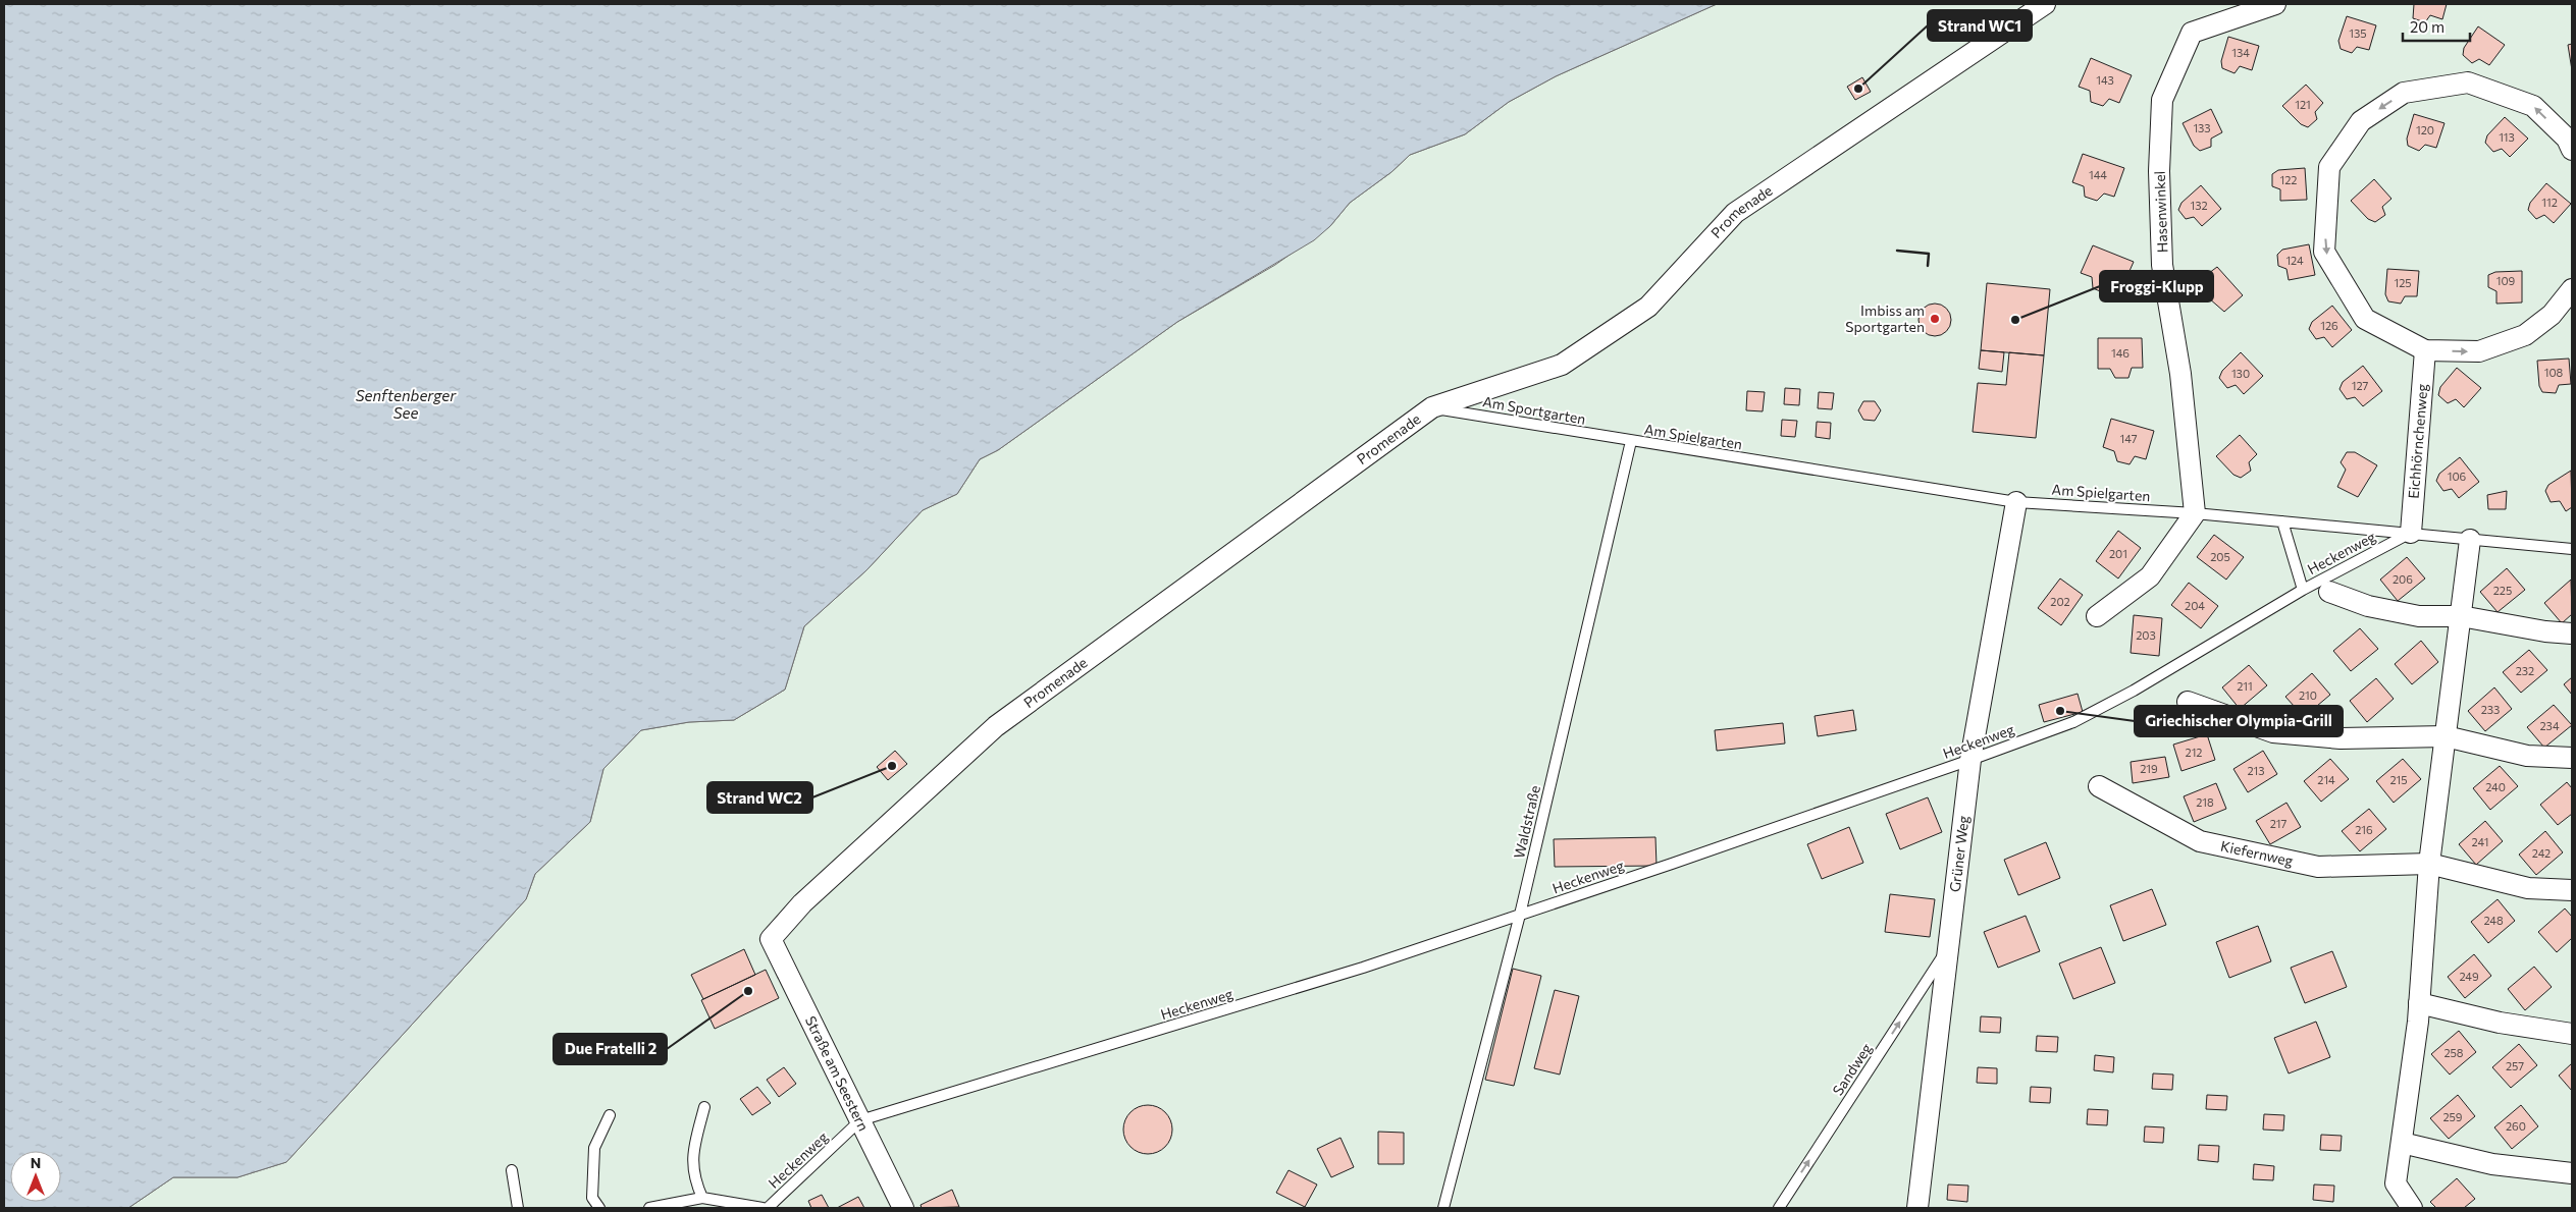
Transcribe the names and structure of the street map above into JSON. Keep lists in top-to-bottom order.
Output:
{
  "streets": {
    "street": [
      "Hasenwinkel",
      "Promenade",
      "Eichhörnchenweg",
      "Grüner Weg",
      "Kiefernweg",
      "Straße am Seestern"
    ],
    "lane": [
      "Am Sportgarten",
      "Am Spielgarten",
      "Heckenweg",
      "Waldstraße",
      "Sandweg"
    ]
  },
  "crossings": [
    ["Hasenwinkel", "Am Spielgarten"],
    ["Promenade", "Am Sportgarten"],
    ["Promenade", "Straße am Seestern"],
    ["Am Sportgarten", "Am Spielgarten"],
    ["Am Sportgarten", "Waldstraße"],
    ["Am Spielgarten", "Eichhörnchenweg"],
    ["Am Spielgarten", "Heckenweg"],
    ["Am Spielgarten", "Waldstraße"],
    ["Am Spielgarten", "Grüner Weg"],
    ["Eichhörnchenweg", "Heckenweg"],
    ["Heckenweg", "Waldstraße"],
    ["Heckenweg", "Grüner Weg"],
    ["Heckenweg", "Straße am Seestern"],
    ["Grüner Weg", "Sandweg"]
  ],
  "one_way": ["Sandweg"],
  "water": ["Senftenberger See"],
  "places": [
    "Strand WC1",
    "Imbiss am Sportgarten",
    "Froggi-Klupp",
    "Griechischer Olympia-Grill",
    "Strand WC2",
    "Due Fratelli 2"
  ],
  "house_numbers": [
    "135",
    "134",
    "143",
    "121",
    "133",
    "120",
    "113",
    "144",
    "122",
    "112",
    "132",
    "124",
    "109",
    "125",
    "126",
    "146",
    "108",
    "130",
    "127",
    "147",
    "106",
    "201",
    "205",
    "206",
    "225",
    "202",
    "204",
    "203",
    "232",
    "211",
    "210",
    "233",
    "234",
    "212",
    "219",
    "213",
    "214",
    "215",
    "240",
    "218",
    "217",
    "216",
    "241",
    "242",
    "248",
    "249",
    "258",
    "257",
    "259",
    "260"
  ],
  "scale_bar": "20 m",
  "north": "top"
}
